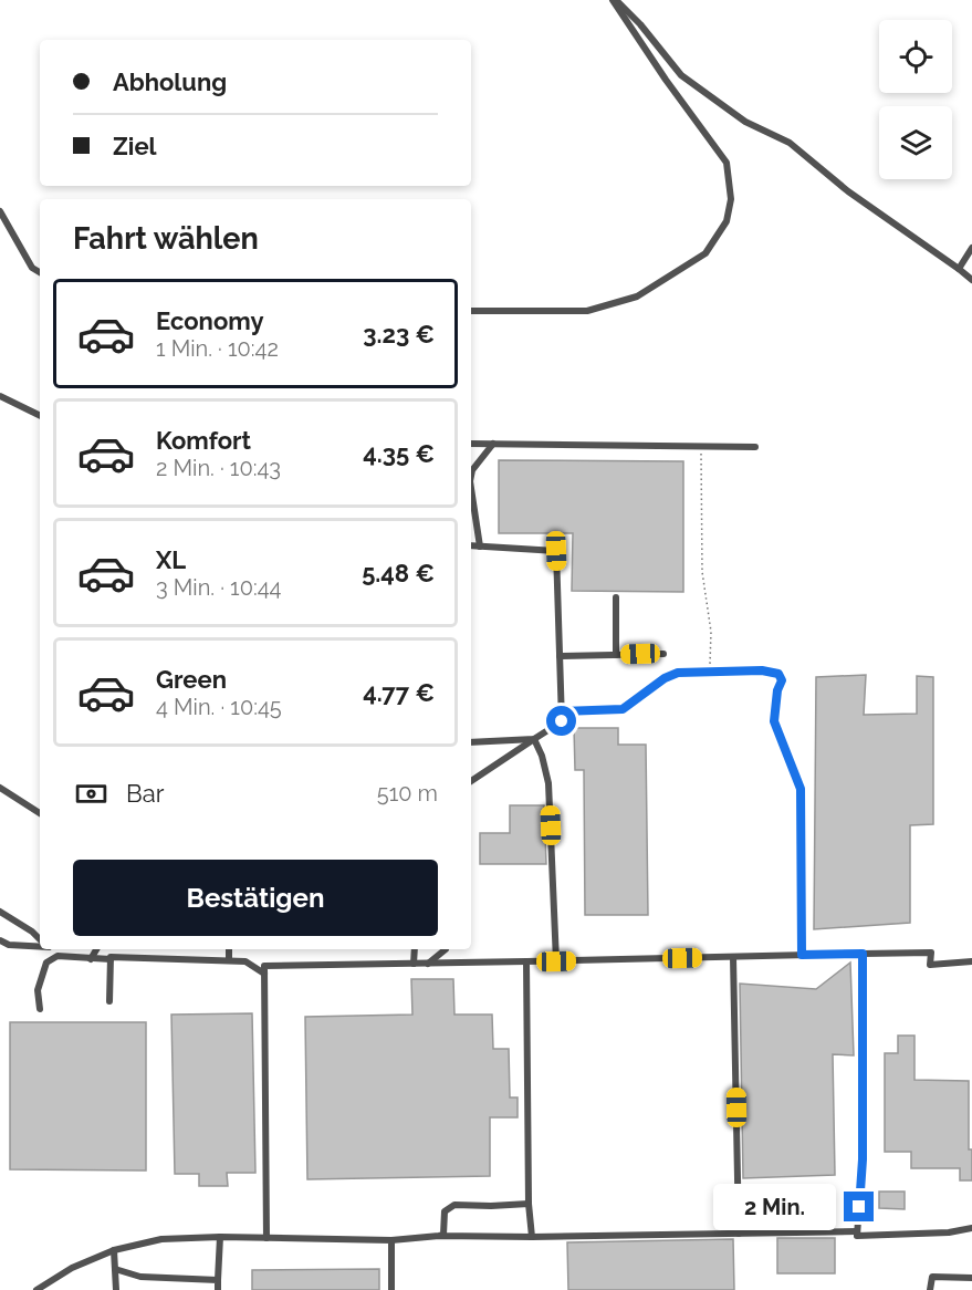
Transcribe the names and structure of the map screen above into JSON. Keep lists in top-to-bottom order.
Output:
{
  "page": {
    "banner": ["Abholung", "Ziel"],
    "heading": "Fahrt wählen",
    "list": [
      {
        "name": "Economy",
        "note": "1 Min. · 10:42",
        "value": "3.23 €"
      },
      {
        "name": "Komfort",
        "note": "2 Min. · 10:43",
        "value": "4.35 €"
      },
      {
        "name": "XL",
        "note": "3 Min. · 10:44",
        "value": "5.48 €"
      },
      {
        "name": "Green",
        "note": "4 Min. · 10:45",
        "value": "4.77 €"
      }
    ],
    "pay": ["Bar", "510 m"],
    "buttons": "Bestätigen",
    "bubble": "2 Min."
  }
}
